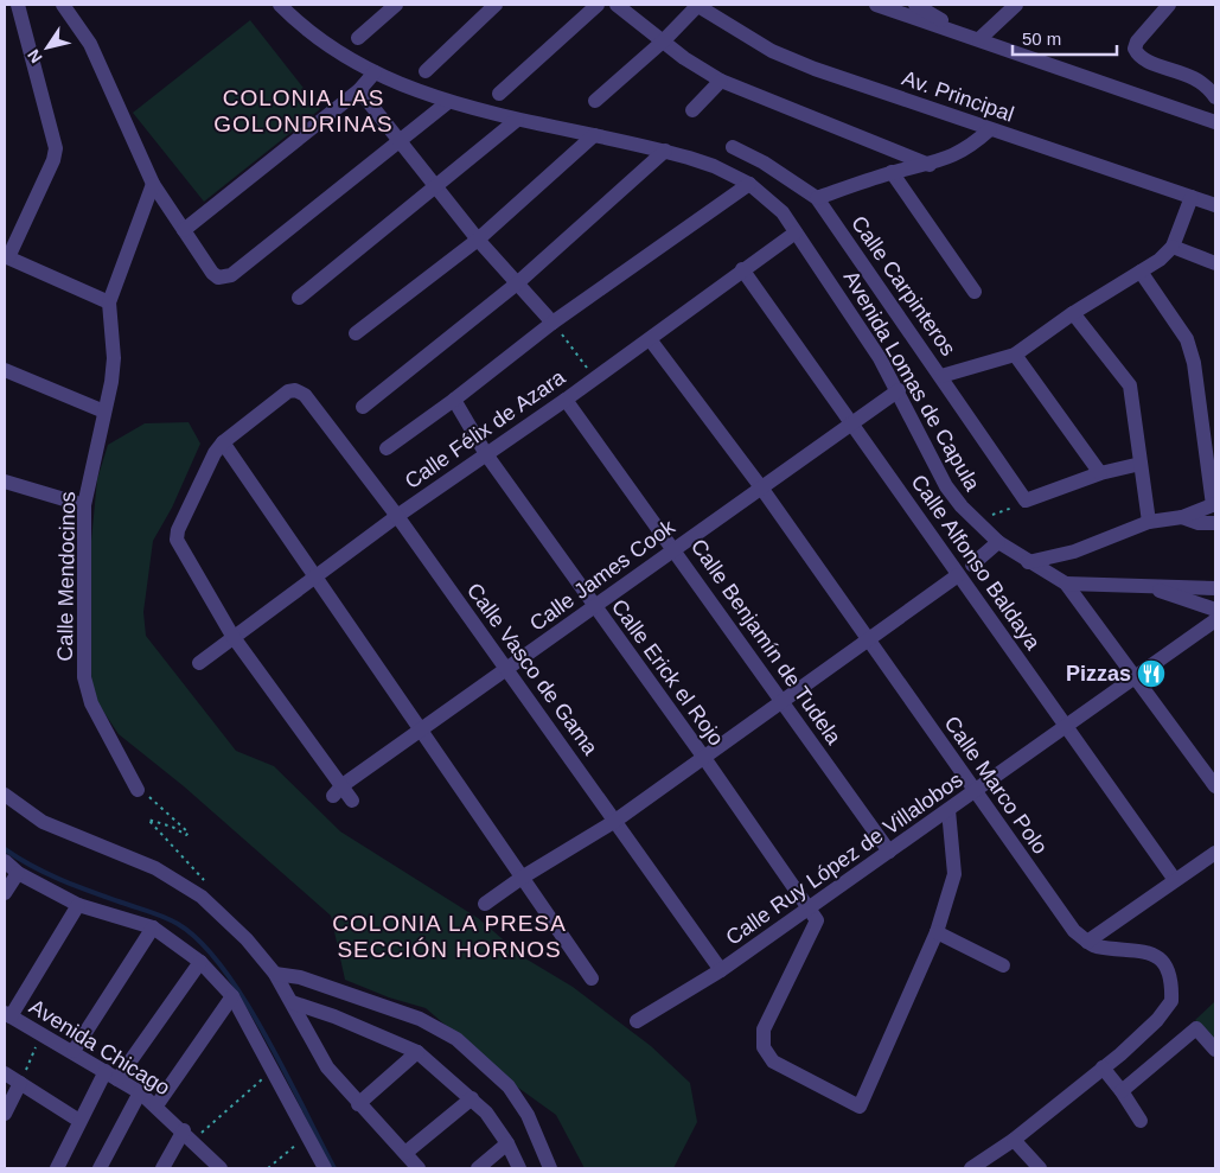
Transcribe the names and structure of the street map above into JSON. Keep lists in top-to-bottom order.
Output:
{
  "streets": {
    "street": [
      "Av. Principal",
      "Calle Carpinteros",
      "Avenida Lomas de Capula",
      "Calle Félix de Azara",
      "Calle Alfonso Baldaya",
      "Calle James Cook",
      "Calle Mendocinos",
      "Calle Benjamín de Tudela",
      "Calle Vasco de Gama",
      "Calle Erick el Rojo",
      "Calle Marco Polo",
      "Calle Ruy López de Villalobos",
      "Avenida Chicago"
    ]
  },
  "crossings": [
    ["Avenida Lomas de Capula", "Calle Félix de Azara"],
    ["Avenida Lomas de Capula", "Calle James Cook"],
    ["Avenida Lomas de Capula", "Calle Ruy López de Villalobos"],
    ["Calle Félix de Azara", "Calle Alfonso Baldaya"],
    ["Calle Félix de Azara", "Calle Benjamín de Tudela"],
    ["Calle Félix de Azara", "Calle Vasco de Gama"],
    ["Calle Félix de Azara", "Calle Erick el Rojo"],
    ["Calle Félix de Azara", "Calle Marco Polo"],
    ["Calle Alfonso Baldaya", "Calle James Cook"],
    ["Calle Alfonso Baldaya", "Calle Ruy López de Villalobos"],
    ["Calle James Cook", "Calle Benjamín de Tudela"],
    ["Calle James Cook", "Calle Vasco de Gama"],
    ["Calle James Cook", "Calle Erick el Rojo"],
    ["Calle James Cook", "Calle Marco Polo"],
    ["Calle Benjamín de Tudela", "Calle Ruy López de Villalobos"],
    ["Calle Vasco de Gama", "Calle Ruy López de Villalobos"],
    ["Calle Erick el Rojo", "Calle Ruy López de Villalobos"],
    ["Calle Marco Polo", "Calle Ruy López de Villalobos"]
  ],
  "districts": ["COLONIA LAS GOLONDRINAS", "COLONIA LA PRESA SECCIÓN HORNOS"],
  "places": {
    "restaurant": ["Pizzas"]
  },
  "scale_bar": "50 m",
  "north": "bottom left"
}
